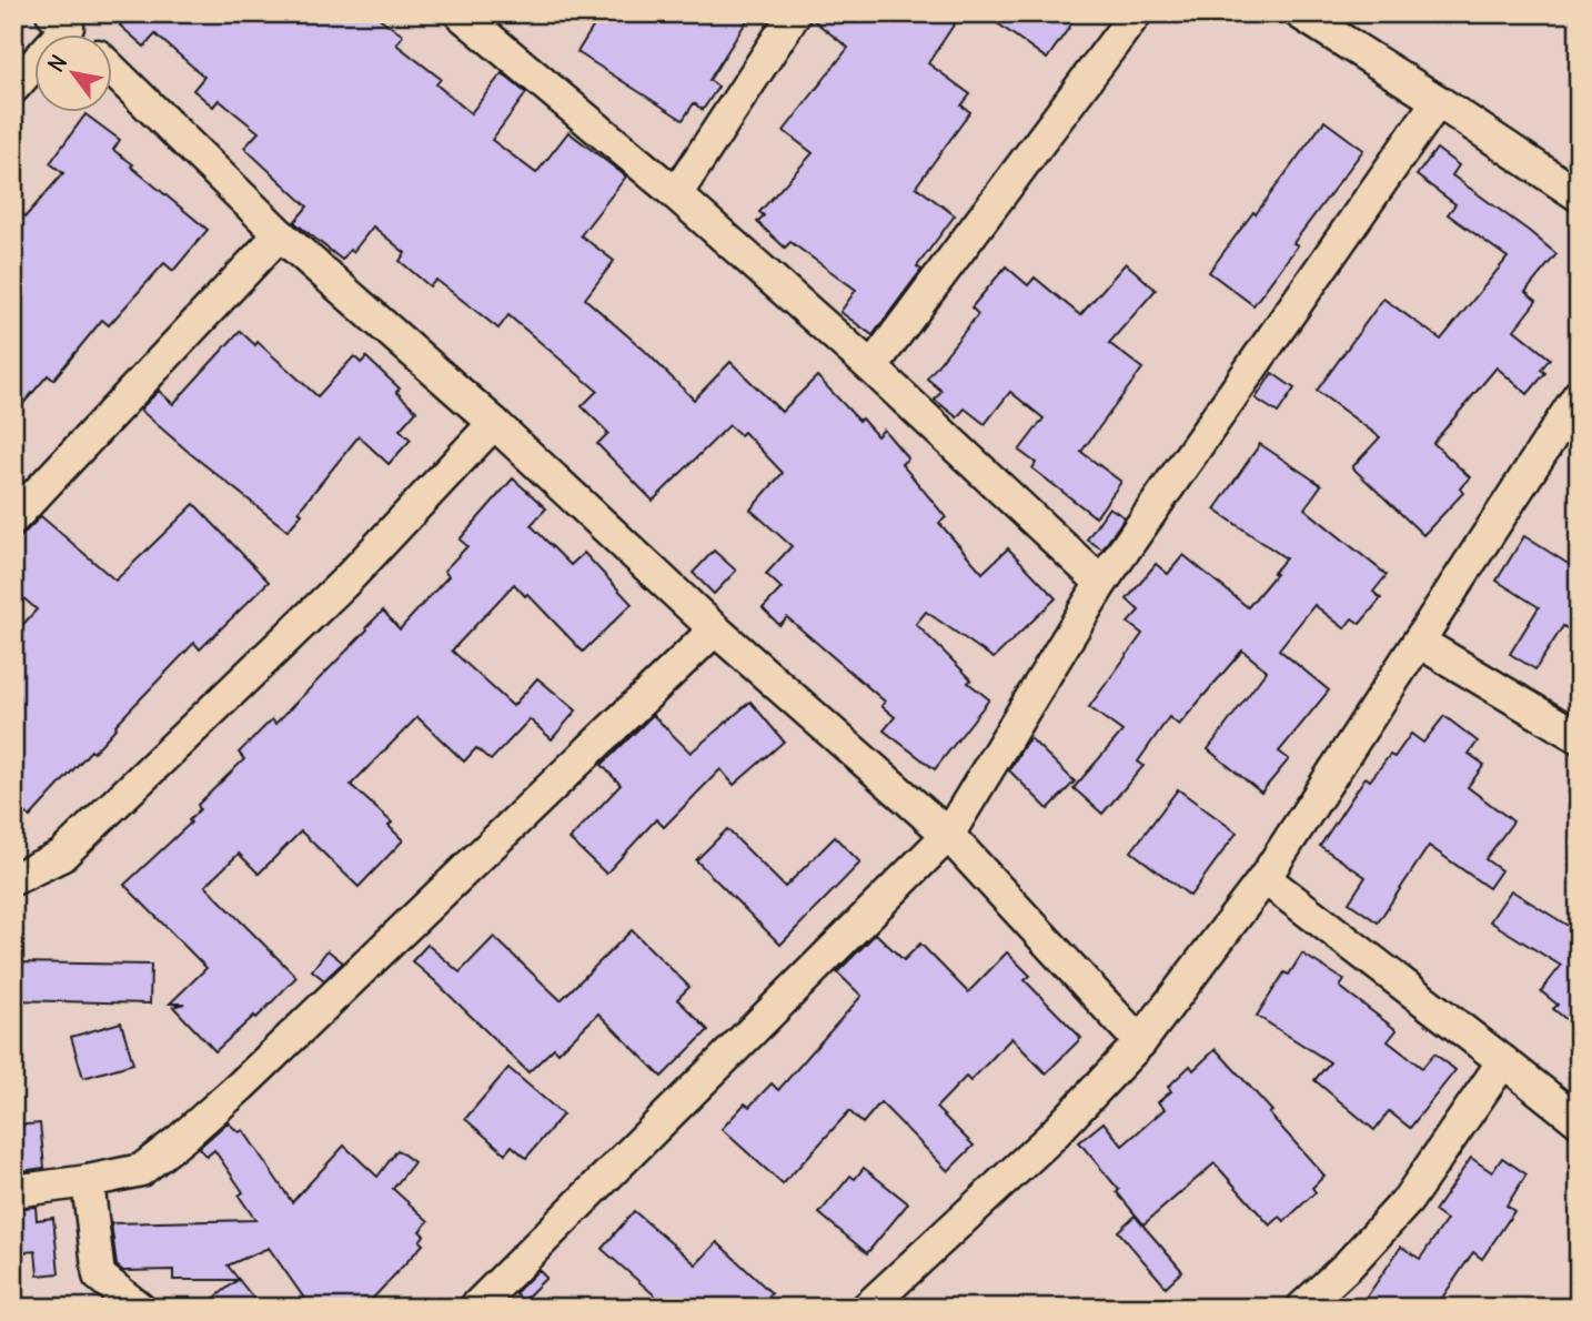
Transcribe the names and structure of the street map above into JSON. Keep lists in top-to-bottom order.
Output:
{
  "north": "top left"
}
